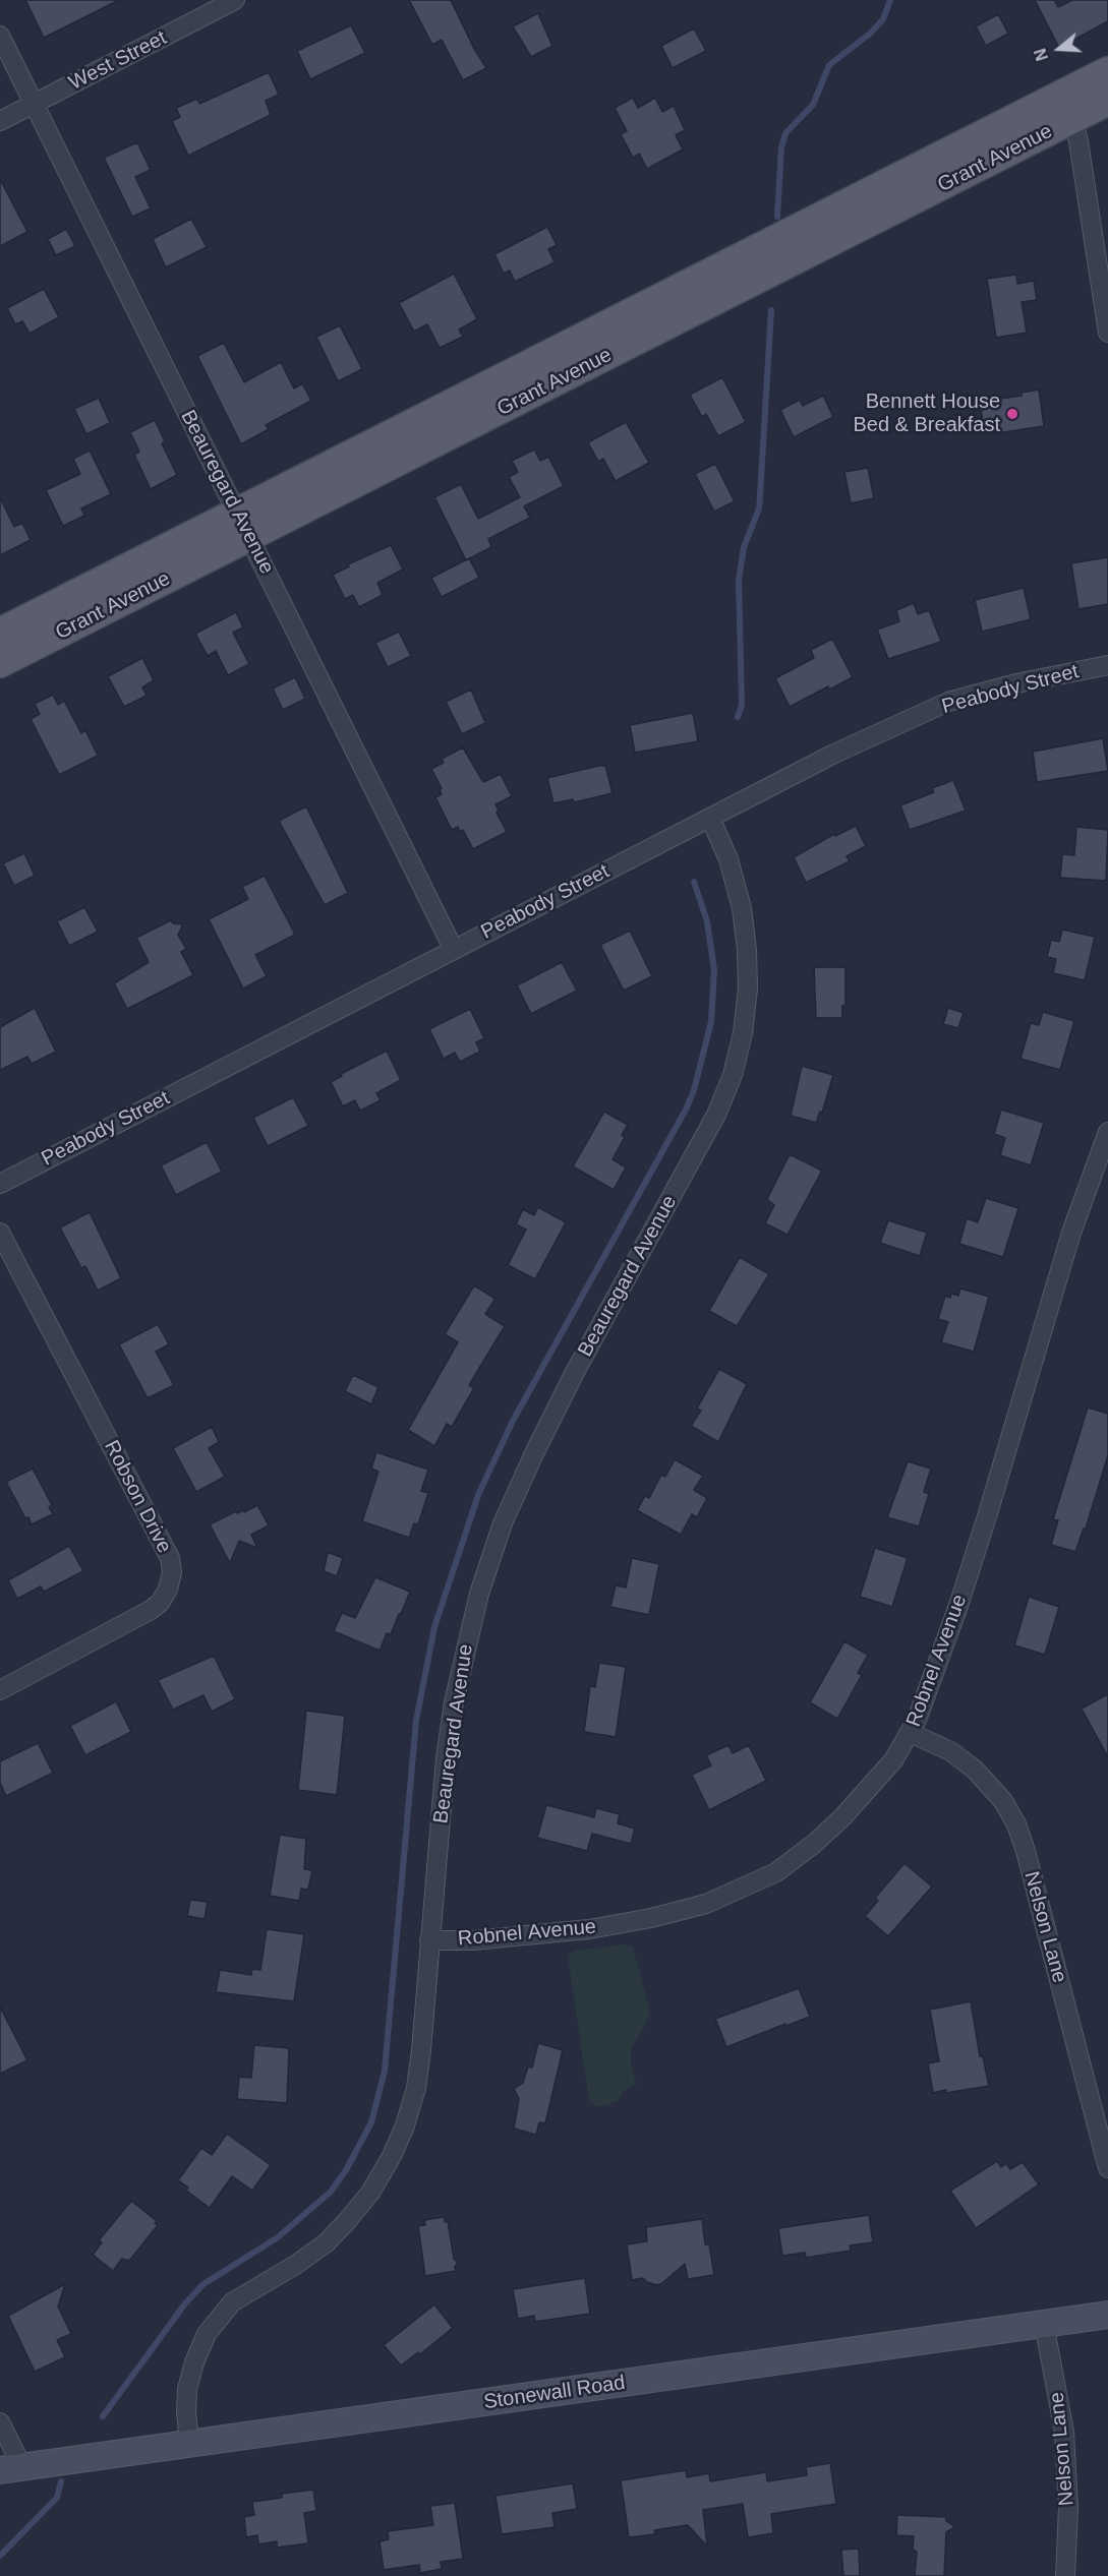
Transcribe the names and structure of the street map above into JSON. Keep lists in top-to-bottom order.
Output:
{
  "streets": {
    "main road": ["Grant Avenue"],
    "street": [
      "West Street",
      "Beauregard Avenue",
      "Peabody Street",
      "Robson Drive",
      "Robnel Avenue",
      "Nelson Lane",
      "Stonewall Road"
    ]
  },
  "crossings": [
    ["West Street", "Beauregard Avenue"],
    ["Grant Avenue", "Beauregard Avenue"],
    ["Beauregard Avenue", "Peabody Street"],
    ["Beauregard Avenue", "Robnel Avenue"],
    ["Beauregard Avenue", "Stonewall Road"],
    ["Robnel Avenue", "Nelson Lane"],
    ["Nelson Lane", "Stonewall Road"]
  ],
  "places": ["Bennett House Bed & Breakfast"],
  "north": "left"
}
